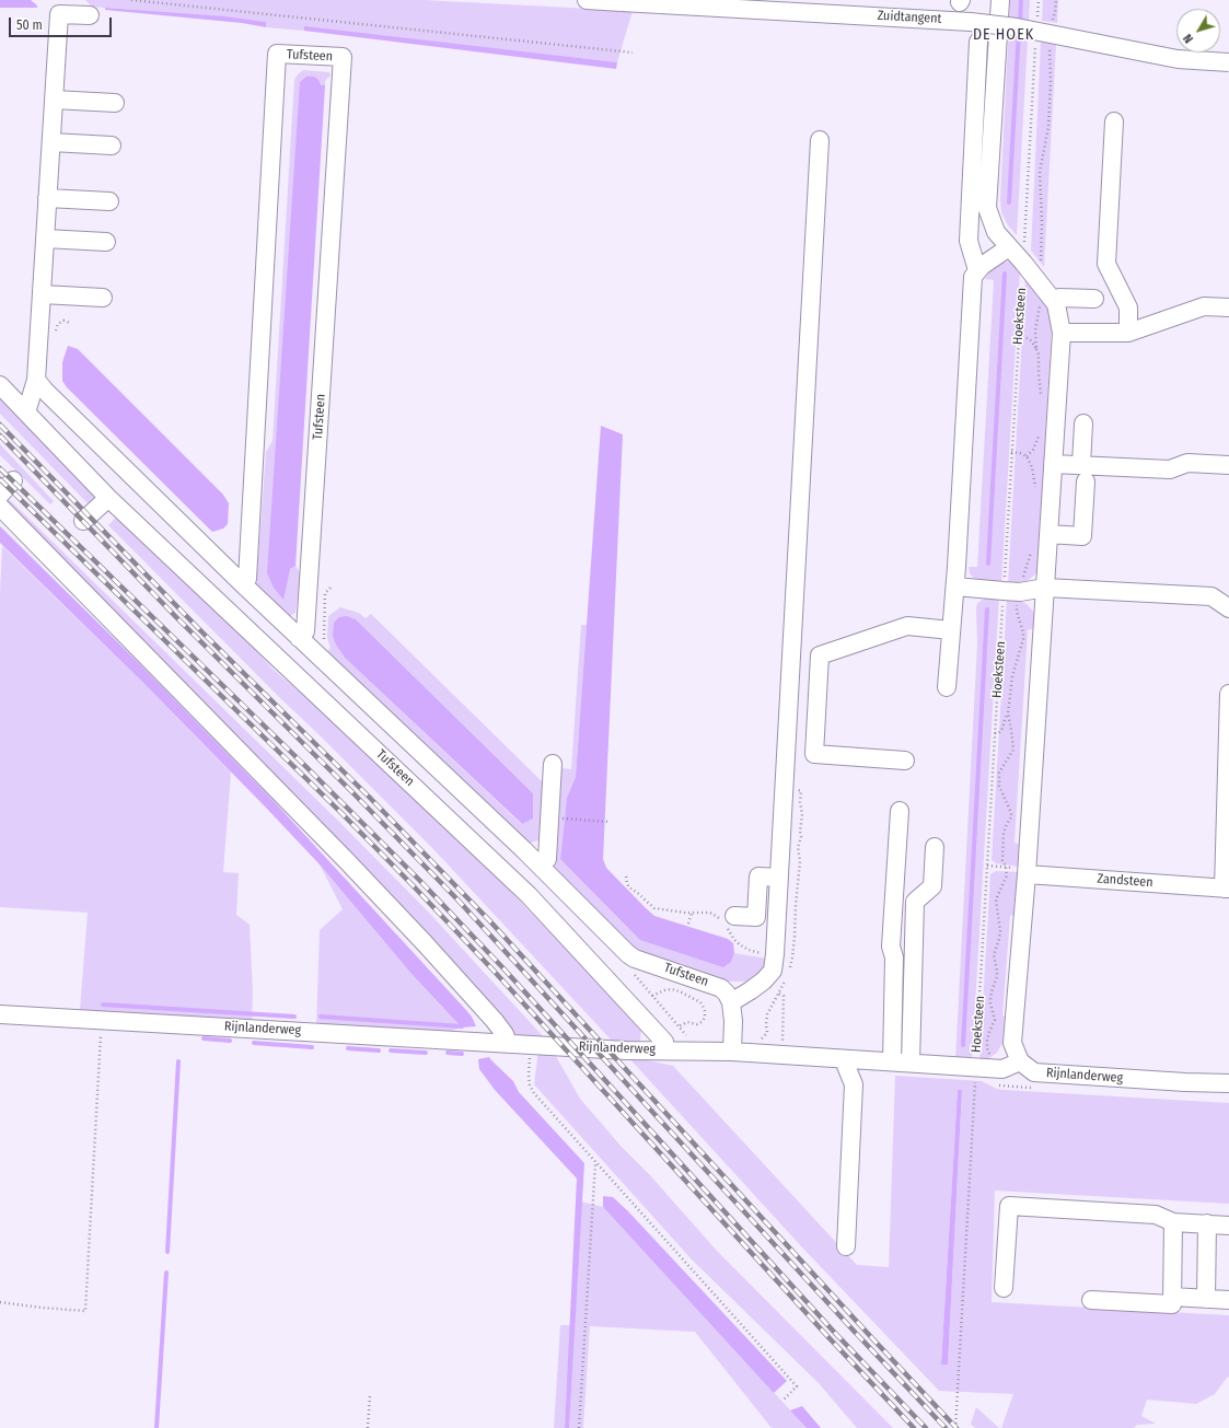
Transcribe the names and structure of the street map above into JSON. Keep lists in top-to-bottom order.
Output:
{
  "streets": {
    "street": [
      "Zuidtangent",
      "Tufsteen",
      "Hoeksteen",
      "Zandsteen",
      "Rijnlanderweg"
    ]
  },
  "crossings": [
    ["Tufsteen", "Rijnlanderweg"],
    ["Hoeksteen", "Zandsteen"],
    ["Hoeksteen", "Rijnlanderweg"]
  ],
  "districts": ["DE HOEK"],
  "scale_bar": "50 m",
  "north": "bottom left"
}
